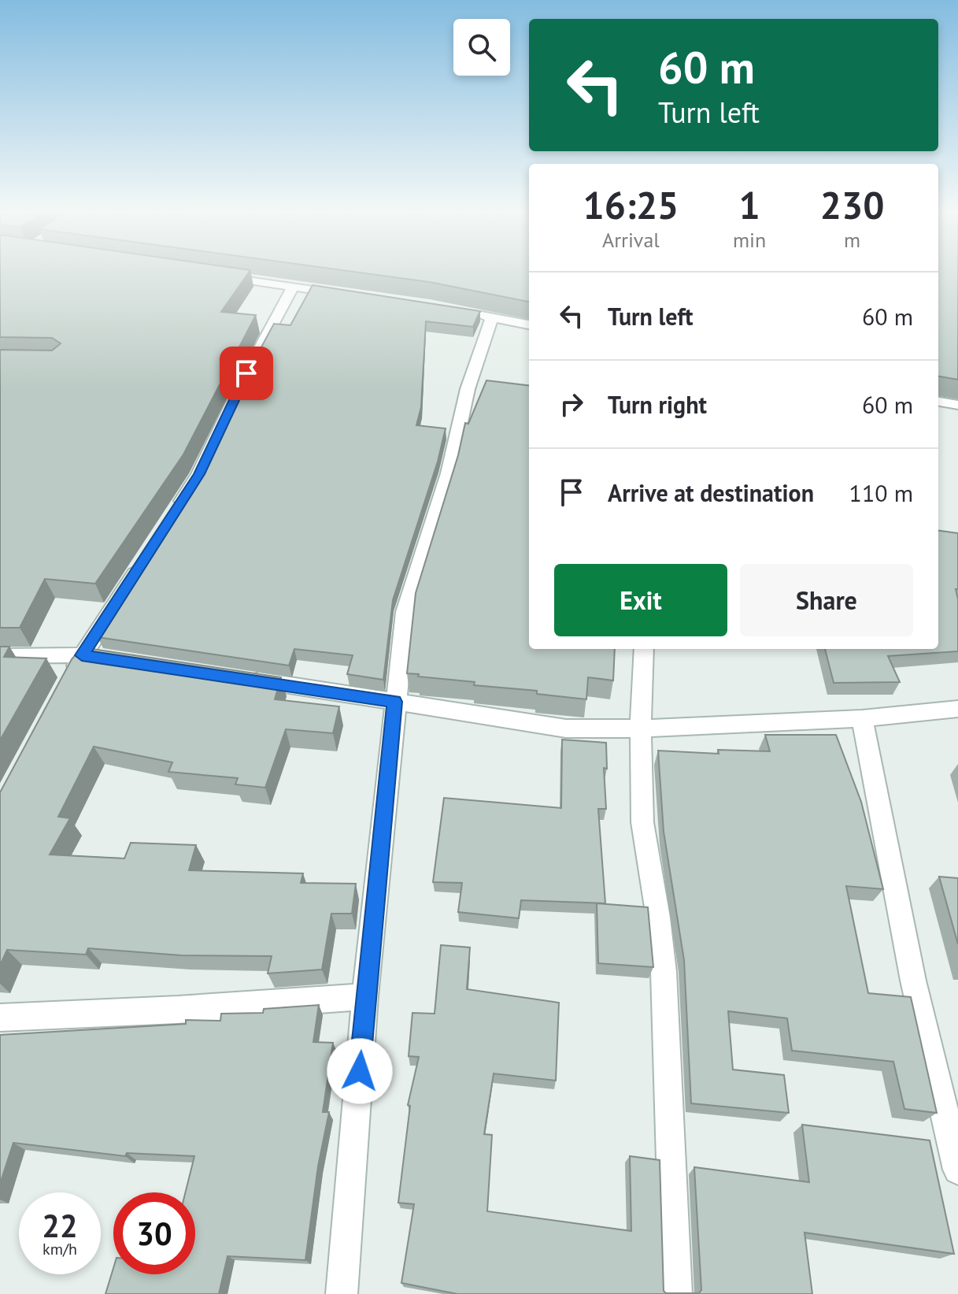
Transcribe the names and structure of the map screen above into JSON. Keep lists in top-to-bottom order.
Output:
{
  "page": {
    "turn": ["60 m", "Turn left"],
    "eta": [
      "16:25",
      "Arrival",
      "1",
      "min",
      "230",
      "m"
    ],
    "list": [
      {
        "name": "Turn left",
        "value": "60 m"
      },
      {
        "name": "Turn right",
        "value": "60 m"
      },
      {
        "name": "Arrive at destination",
        "value": "110 m"
      }
    ],
    "buttons": ["Exit", "Share"],
    "speed": "22 km/h",
    "limit": "30"
  }
}
